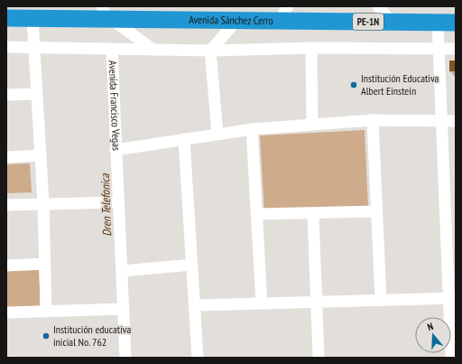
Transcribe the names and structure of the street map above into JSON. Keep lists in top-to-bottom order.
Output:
{
  "streets": {
    "highway": ["Avenida Sánchez Cerro", "PE-1N"],
    "street": ["Avenida Francisco Vegas"]
  },
  "water": ["Dren Telefonica"],
  "places": ["Institución Educativa Albert Einstein", "Institución educativa inicial No. 762"],
  "north": "top"
}
